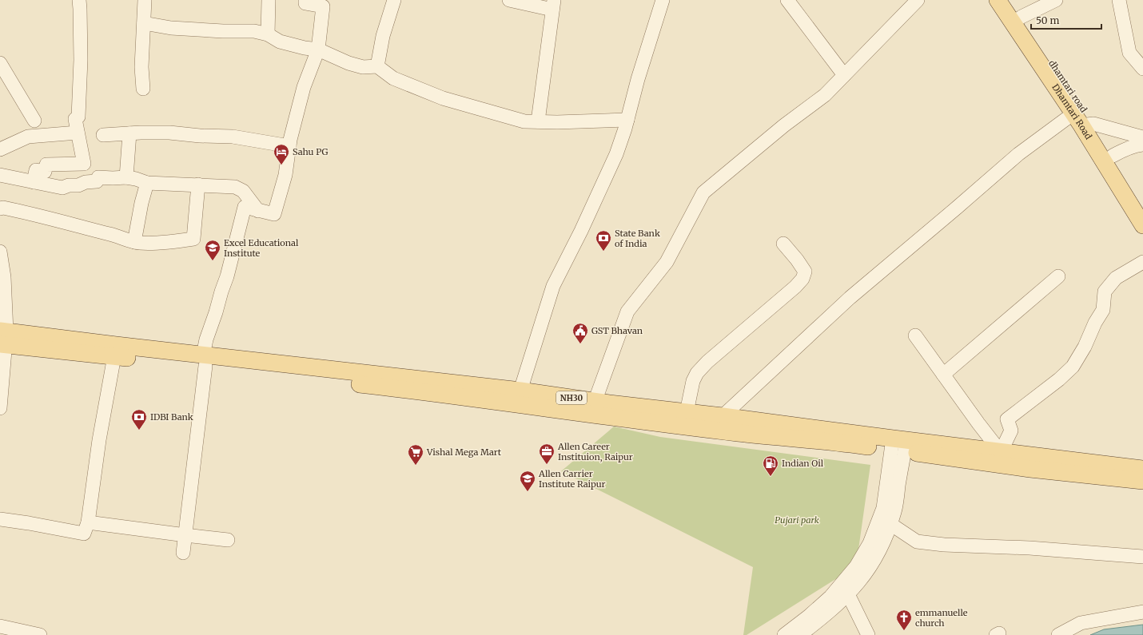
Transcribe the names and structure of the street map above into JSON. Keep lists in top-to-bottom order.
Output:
{
  "streets": {
    "main road": ["dhamtari road", "Dhamtari Road", "NH30"]
  },
  "crossings": [
    ["dhamtari road", "Dhamtari Road"]
  ],
  "parks": ["Pujari park"],
  "places": {
    "hotel": ["Sahu PG"],
    "bank": ["State Bank of India", "IDBI Bank"],
    "school or university": ["Excel Educational Institute", "Allen Carrier Institute Raipur"],
    "public building": ["GST Bhavan"],
    "office": ["Allen Career Instituion, Raipur"],
    "supermarket": ["Vishal Mega Mart"],
    "fuel station": ["Indian Oil"],
    "church": ["emmanuelle church"]
  },
  "scale_bar": "50 m"
}
